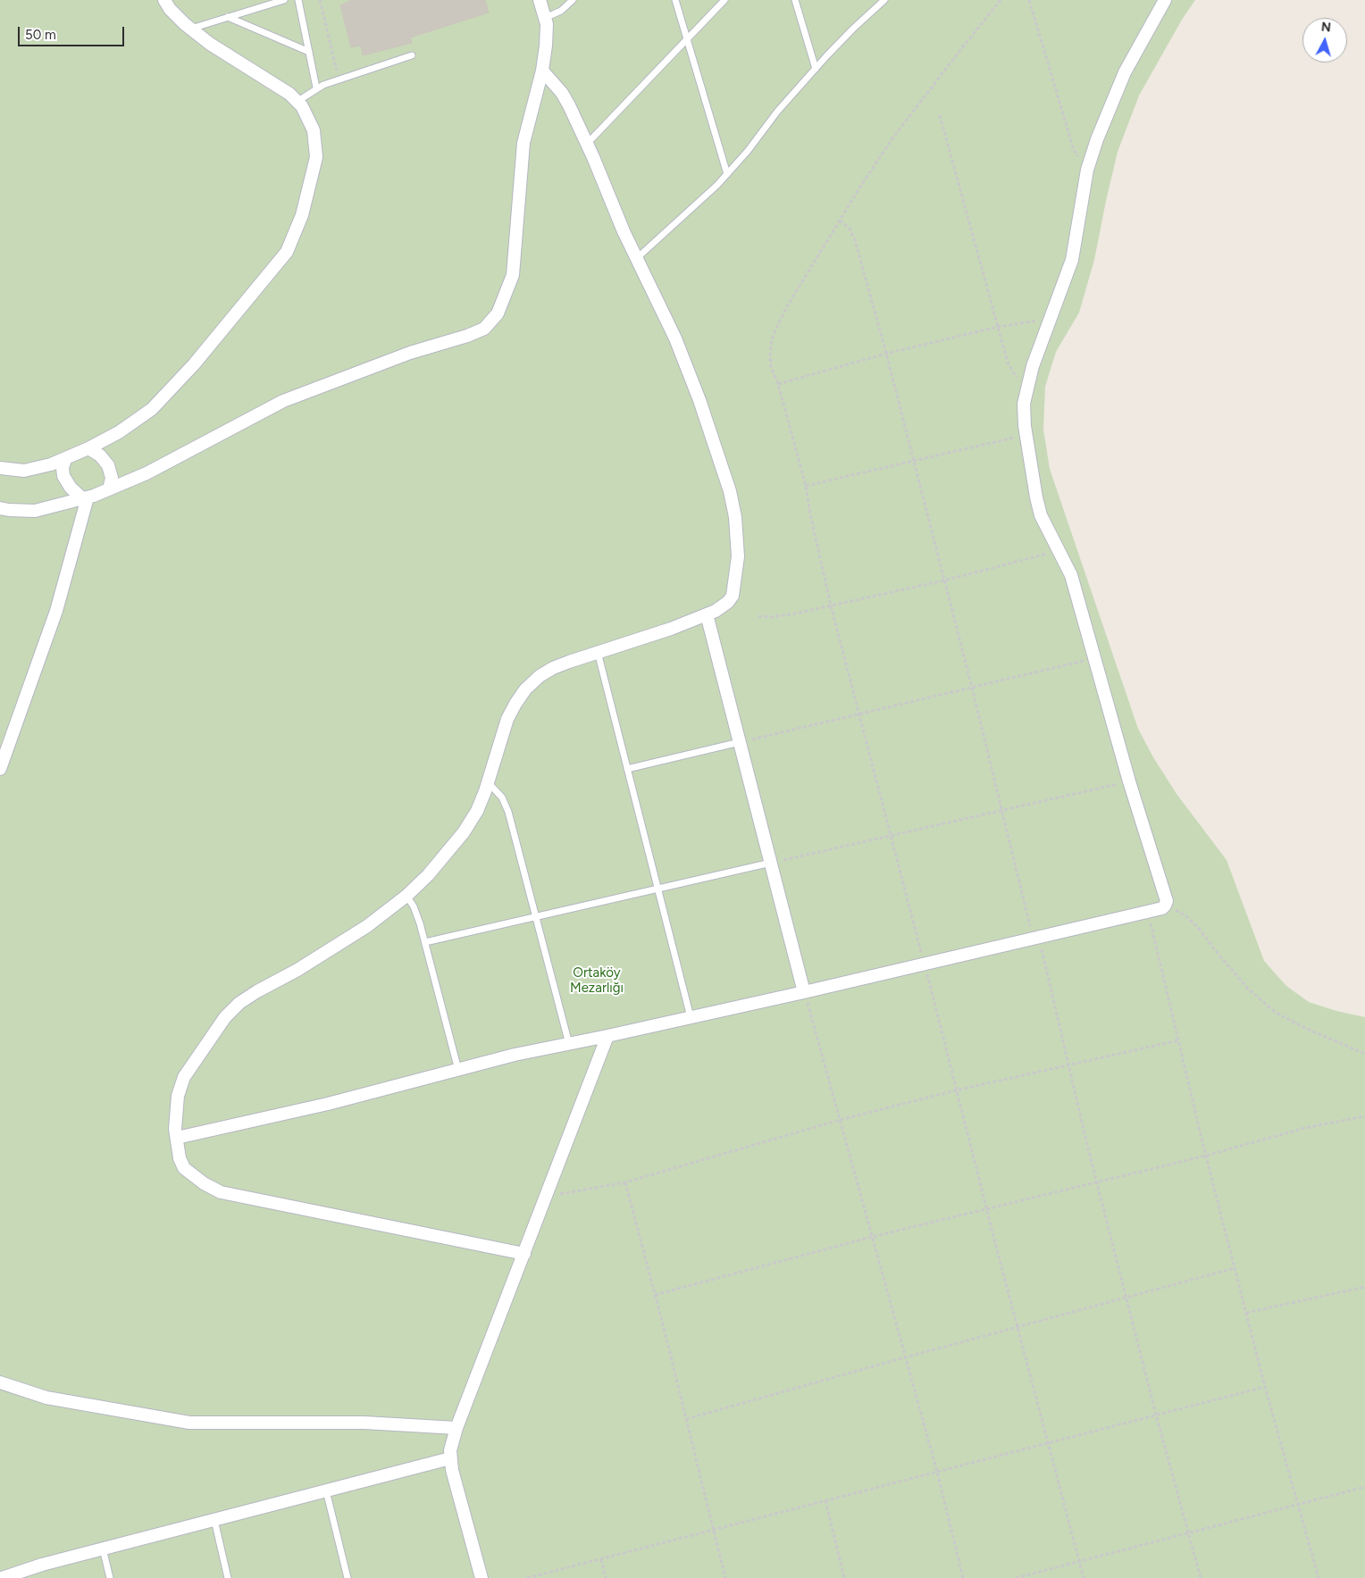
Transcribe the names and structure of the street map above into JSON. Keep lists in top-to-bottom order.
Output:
{
  "parks": ["Ortaköy Mezarlığı"],
  "scale_bar": "50 m",
  "north": "top"
}
